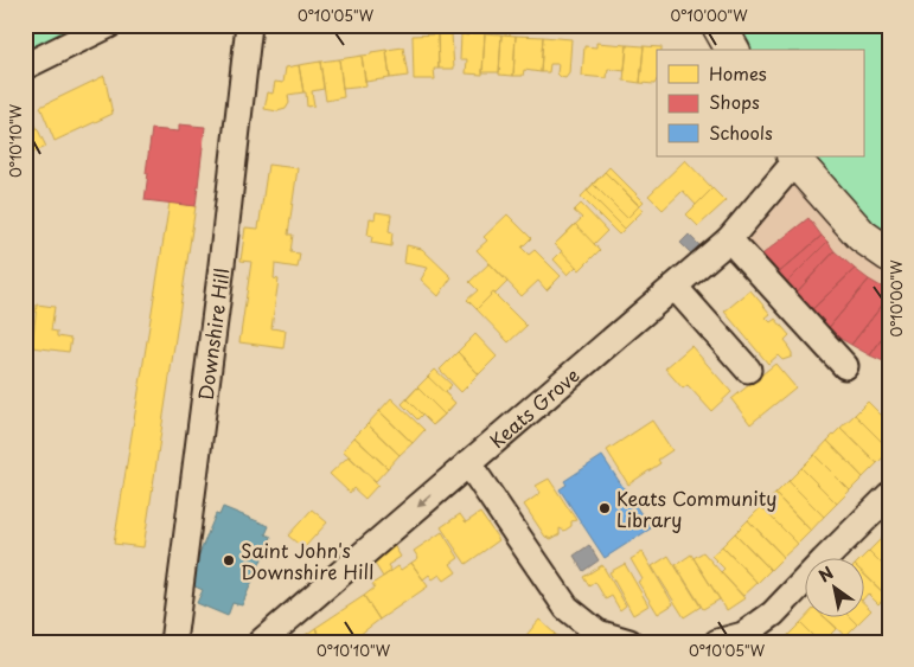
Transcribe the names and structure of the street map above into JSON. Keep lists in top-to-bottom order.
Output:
{
  "streets": {
    "street": ["Downshire Hill", "Keats Grove"]
  },
  "one_way": ["Keats Grove"],
  "places": ["Keats Community Library", "Saint John's Downshire Hill"],
  "legend": ["Homes", "Shops", "Schools"],
  "north": "top left",
  "coordinates": ["0°10'05\"W", "0°10'00\"W", "0°10'10\"W"]
}
